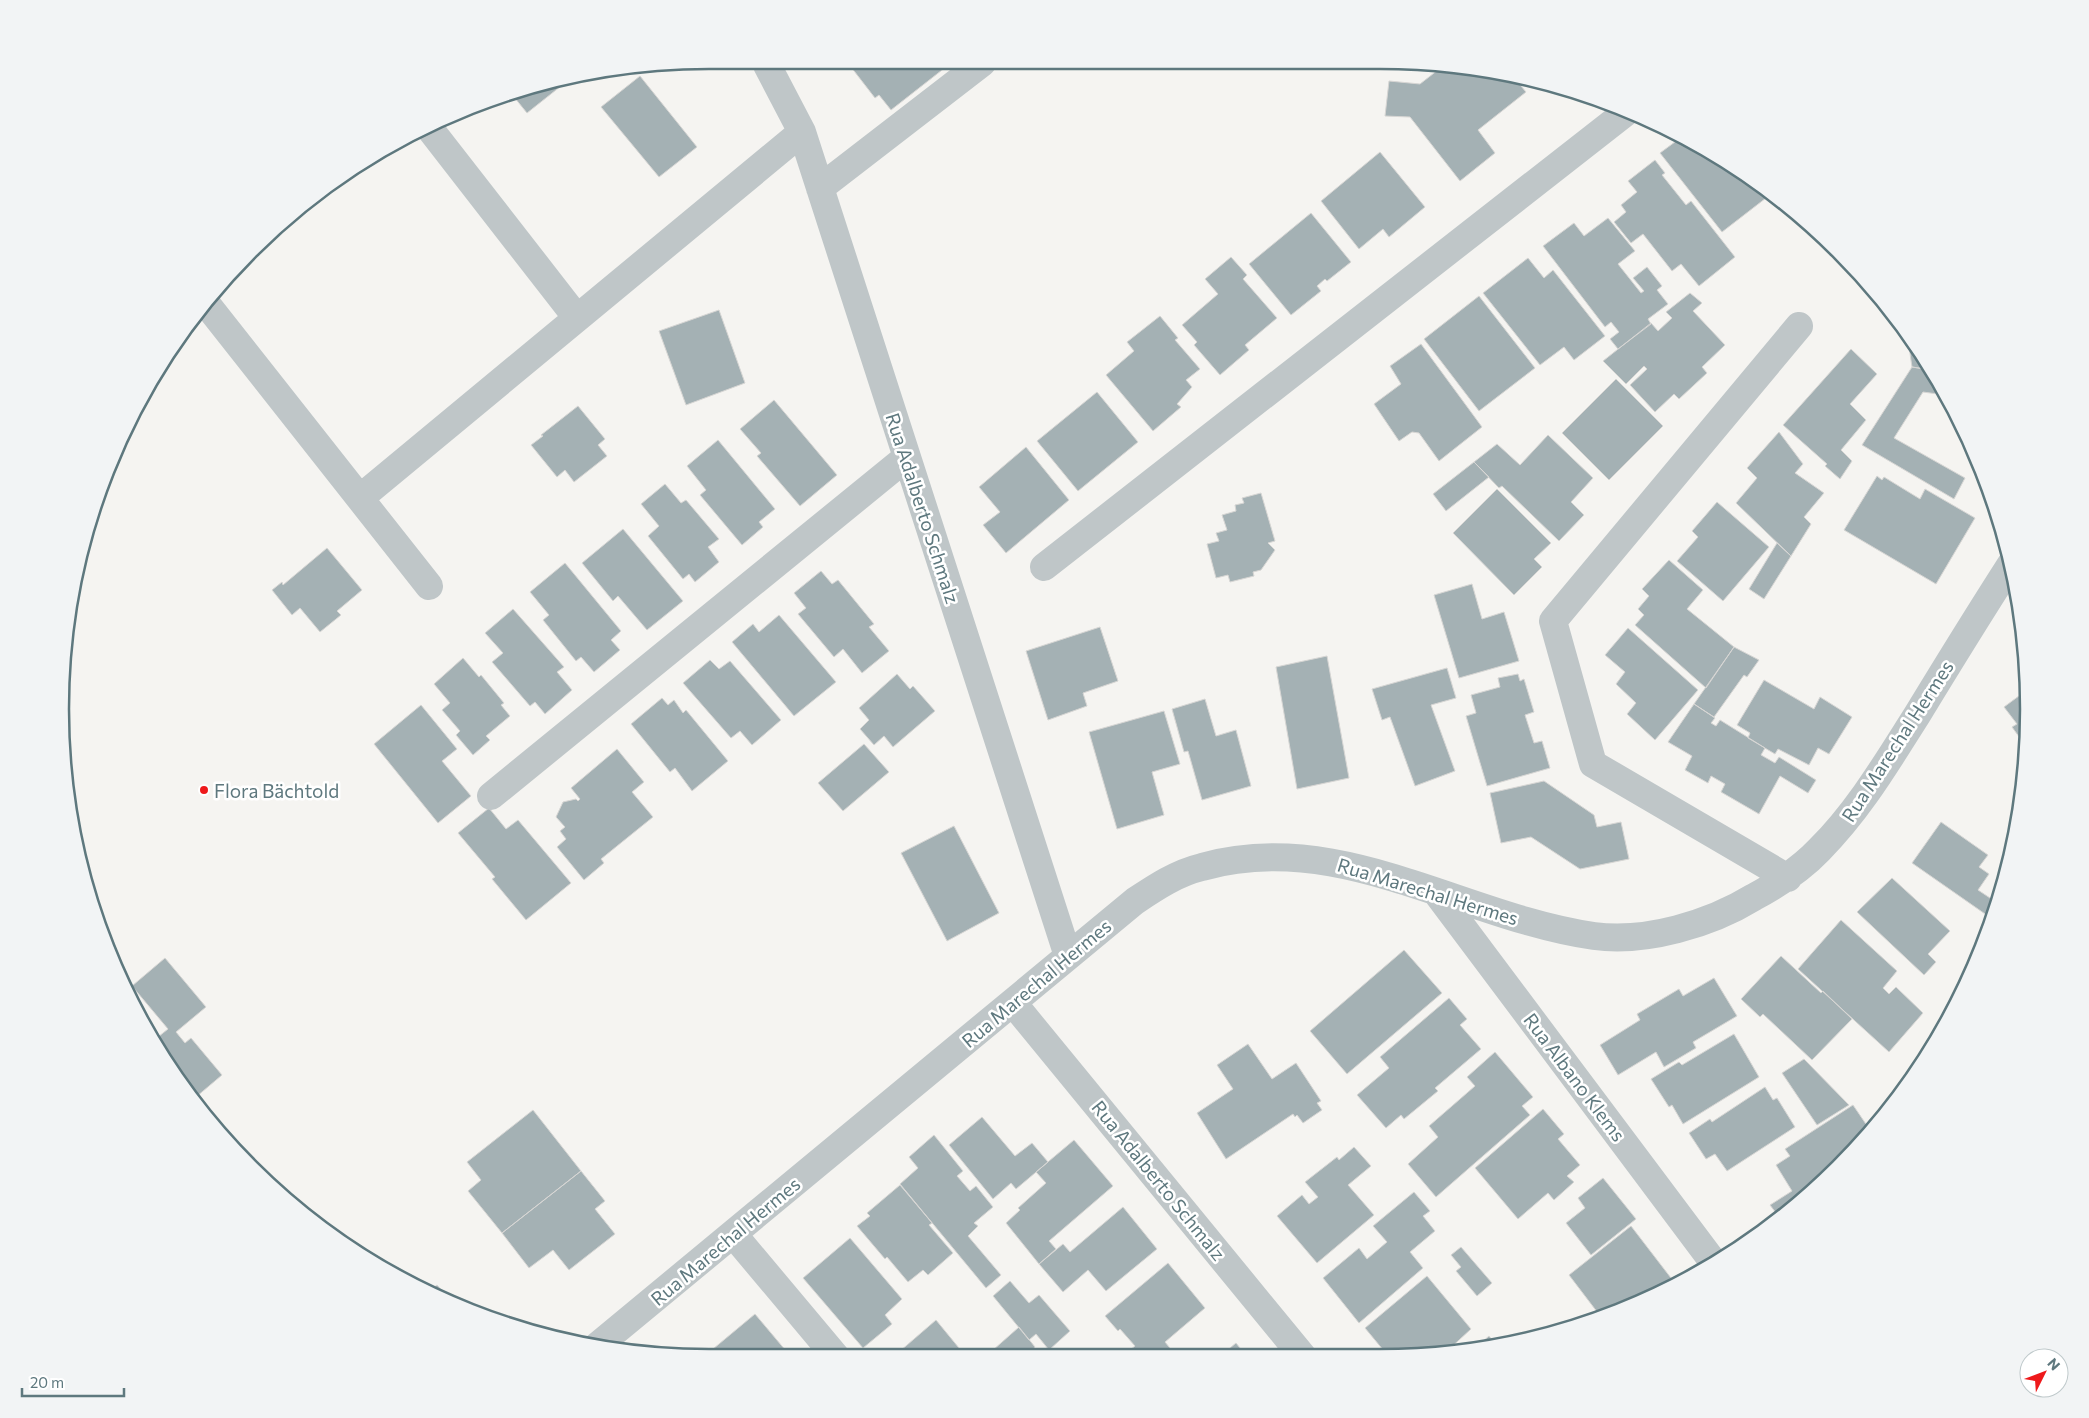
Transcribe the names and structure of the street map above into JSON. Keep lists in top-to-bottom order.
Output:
{
  "streets": {
    "street": ["Rua Adalberto Schmalz", "Rua Marechal Hermes", "Rua Albano Klems"]
  },
  "crossings": [
    ["Rua Adalberto Schmalz", "Rua Marechal Hermes"],
    ["Rua Marechal Hermes", "Rua Albano Klems"]
  ],
  "places": ["Flora Bächtold"],
  "scale_bar": "20 m",
  "north": "top right"
}
